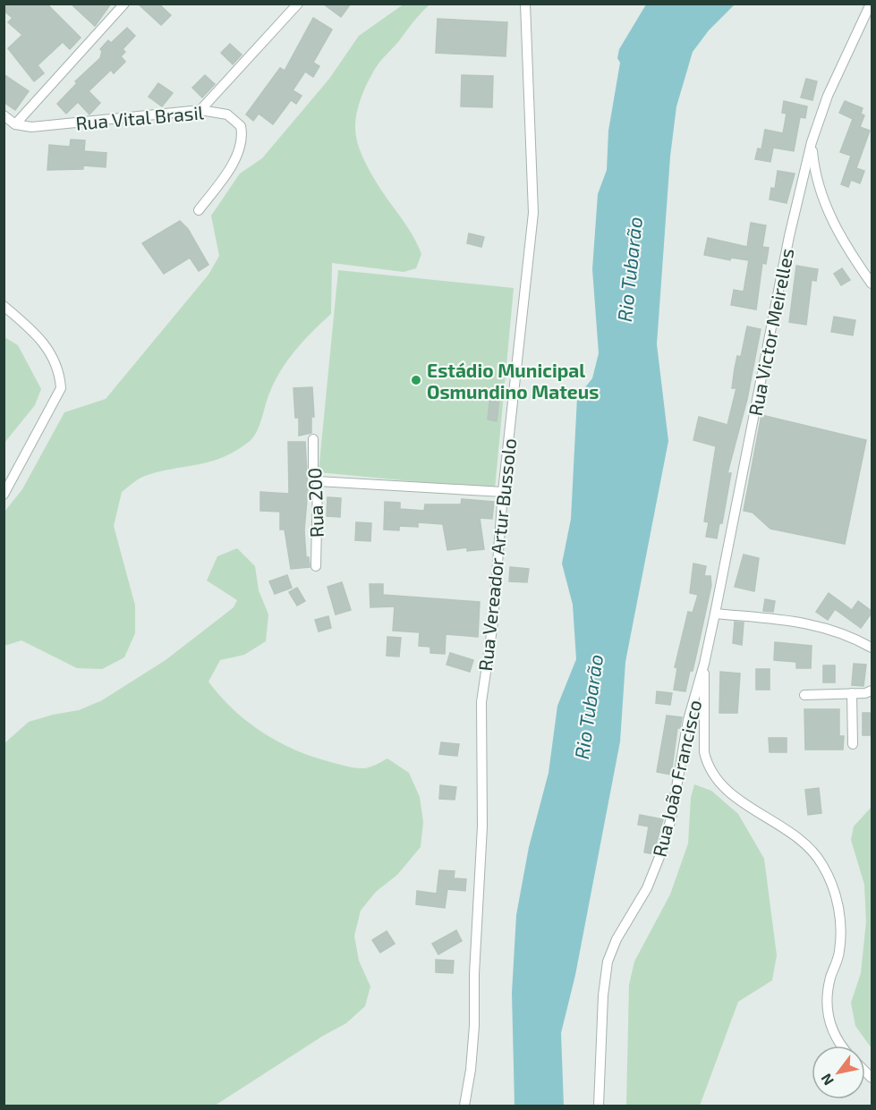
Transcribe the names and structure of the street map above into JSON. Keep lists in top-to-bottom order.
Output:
{
  "streets": {
    "street": [
      "Rua Vital Brasil",
      "Rua Victor Meirelles",
      "Rua 200",
      "Rua Vereador Artur Bussolo",
      "Rua João Francisco"
    ]
  },
  "crossings": [
    ["Rua Victor Meirelles", "Rua João Francisco"]
  ],
  "water": ["Rio Tubarão"],
  "places": ["Estádio Municipal Osmundino Mateus"],
  "north": "bottom left"
}
